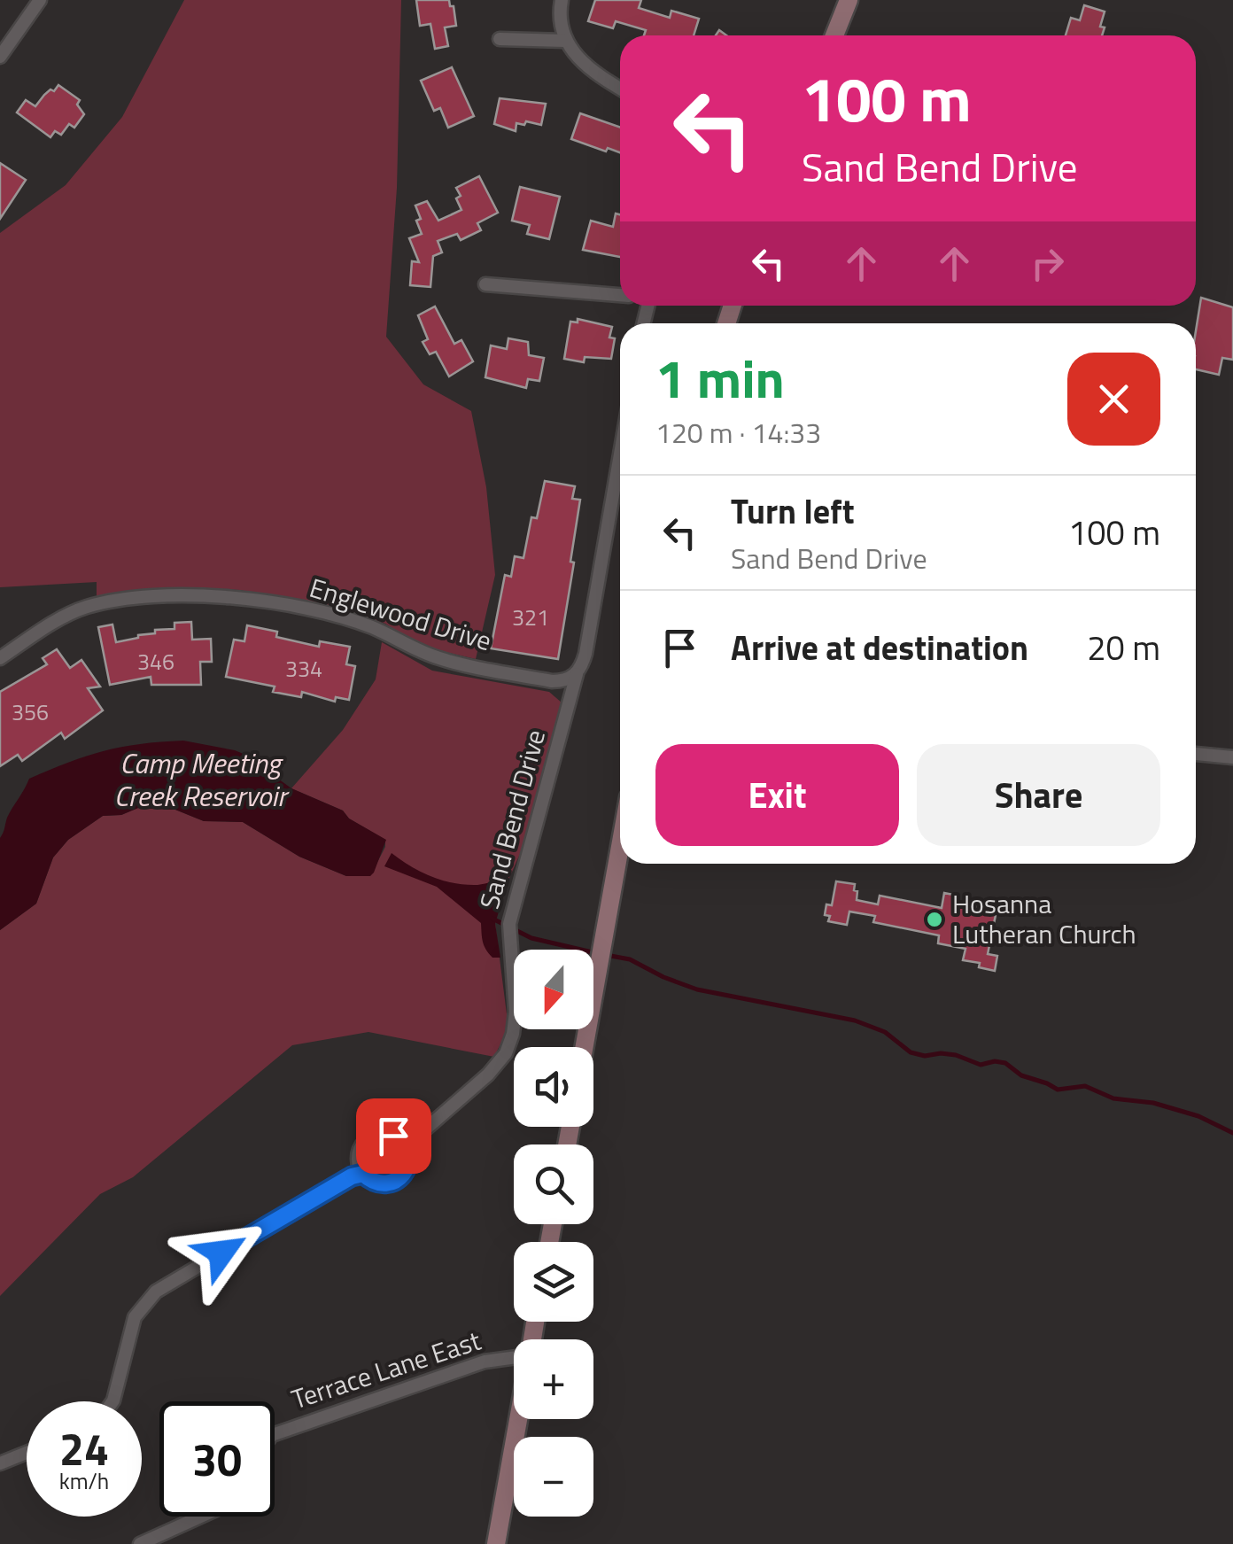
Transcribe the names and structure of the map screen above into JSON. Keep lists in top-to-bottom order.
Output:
{
  "streets": {
    "street": ["Englewood Drive", "Sand Bend Drive", "Terrace Lane East"]
  },
  "crossings": [
    ["Englewood Drive", "Sand Bend Drive"]
  ],
  "water": ["Camp Meeting Creek Reservoir"],
  "places": ["Hosanna Lutheran Church"],
  "house_numbers": [
    "321",
    "346",
    "334",
    "356"
  ],
  "north": "bottom",
  "page": {
    "turn": ["100 m", "Sand Bend Drive"],
    "heading": ["1 min", "120 m · 14:33"],
    "list": [
      {
        "name": "Turn left",
        "note": "Sand Bend Drive",
        "value": "100 m"
      },
      {
        "name": "Arrive at destination",
        "value": "20 m"
      }
    ],
    "buttons": ["Exit", "Share"],
    "map_buttons": ["+", "−"],
    "speed": "24 km/h",
    "limit": "30"
  }
}
